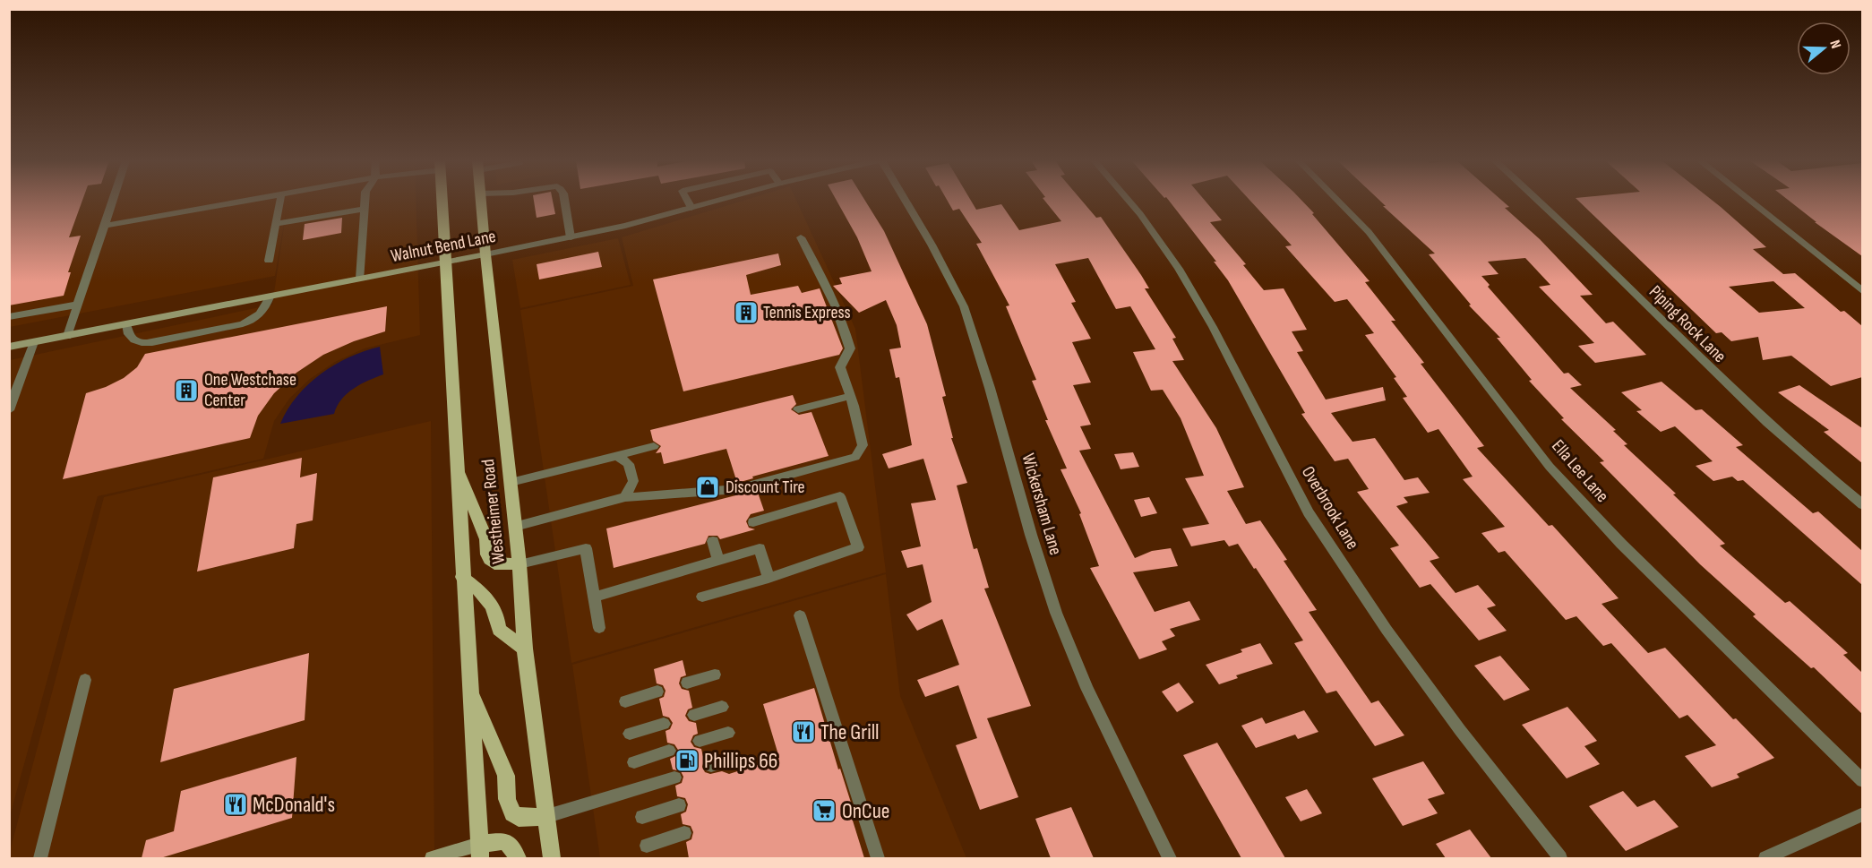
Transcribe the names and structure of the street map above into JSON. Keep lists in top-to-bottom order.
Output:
{
  "streets": {
    "main road": ["Westheimer Road"],
    "street": [
      "Walnut Bend Lane",
      "Piping Rock Lane",
      "Ella Lee Lane",
      "Wickersham Lane",
      "Overbrook Lane"
    ]
  },
  "crossings": [
    ["Walnut Bend Lane", "Westheimer Road"]
  ],
  "places": {
    "building": ["Tennis Express", "One Westchase Center"],
    "shop": ["Discount Tire"],
    "restaurant": ["The Grill", "McDonald's"],
    "fuel station": ["Phillips 66"],
    "supermarket": ["OnCue"]
  },
  "north": "right"
}
